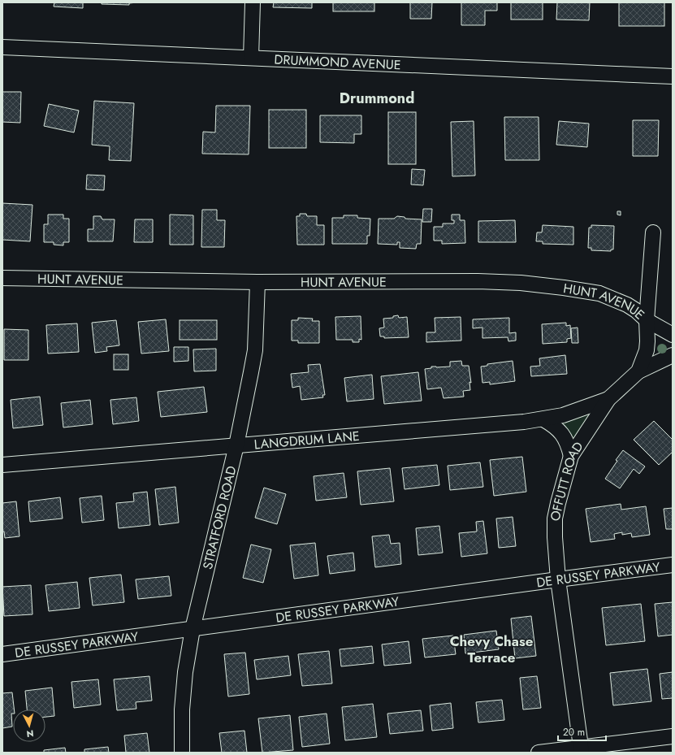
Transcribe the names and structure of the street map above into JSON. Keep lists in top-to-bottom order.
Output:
{
  "streets": {
    "street": [
      "DRUMMOND AVENUE",
      "HUNT AVENUE",
      "LANGDRUM LANE",
      "OFFUTT ROAD",
      "STRATFORD ROAD",
      "DE RUSSEY PARKWAY"
    ]
  },
  "crossings": [
    ["HUNT AVENUE", "OFFUTT ROAD"],
    ["HUNT AVENUE", "STRATFORD ROAD"],
    ["LANGDRUM LANE", "OFFUTT ROAD"],
    ["LANGDRUM LANE", "STRATFORD ROAD"],
    ["OFFUTT ROAD", "DE RUSSEY PARKWAY"],
    ["STRATFORD ROAD", "DE RUSSEY PARKWAY"]
  ],
  "districts": ["Drummond", "Chevy Chase Terrace"],
  "scale_bar": "20 m",
  "north": "bottom"
}
